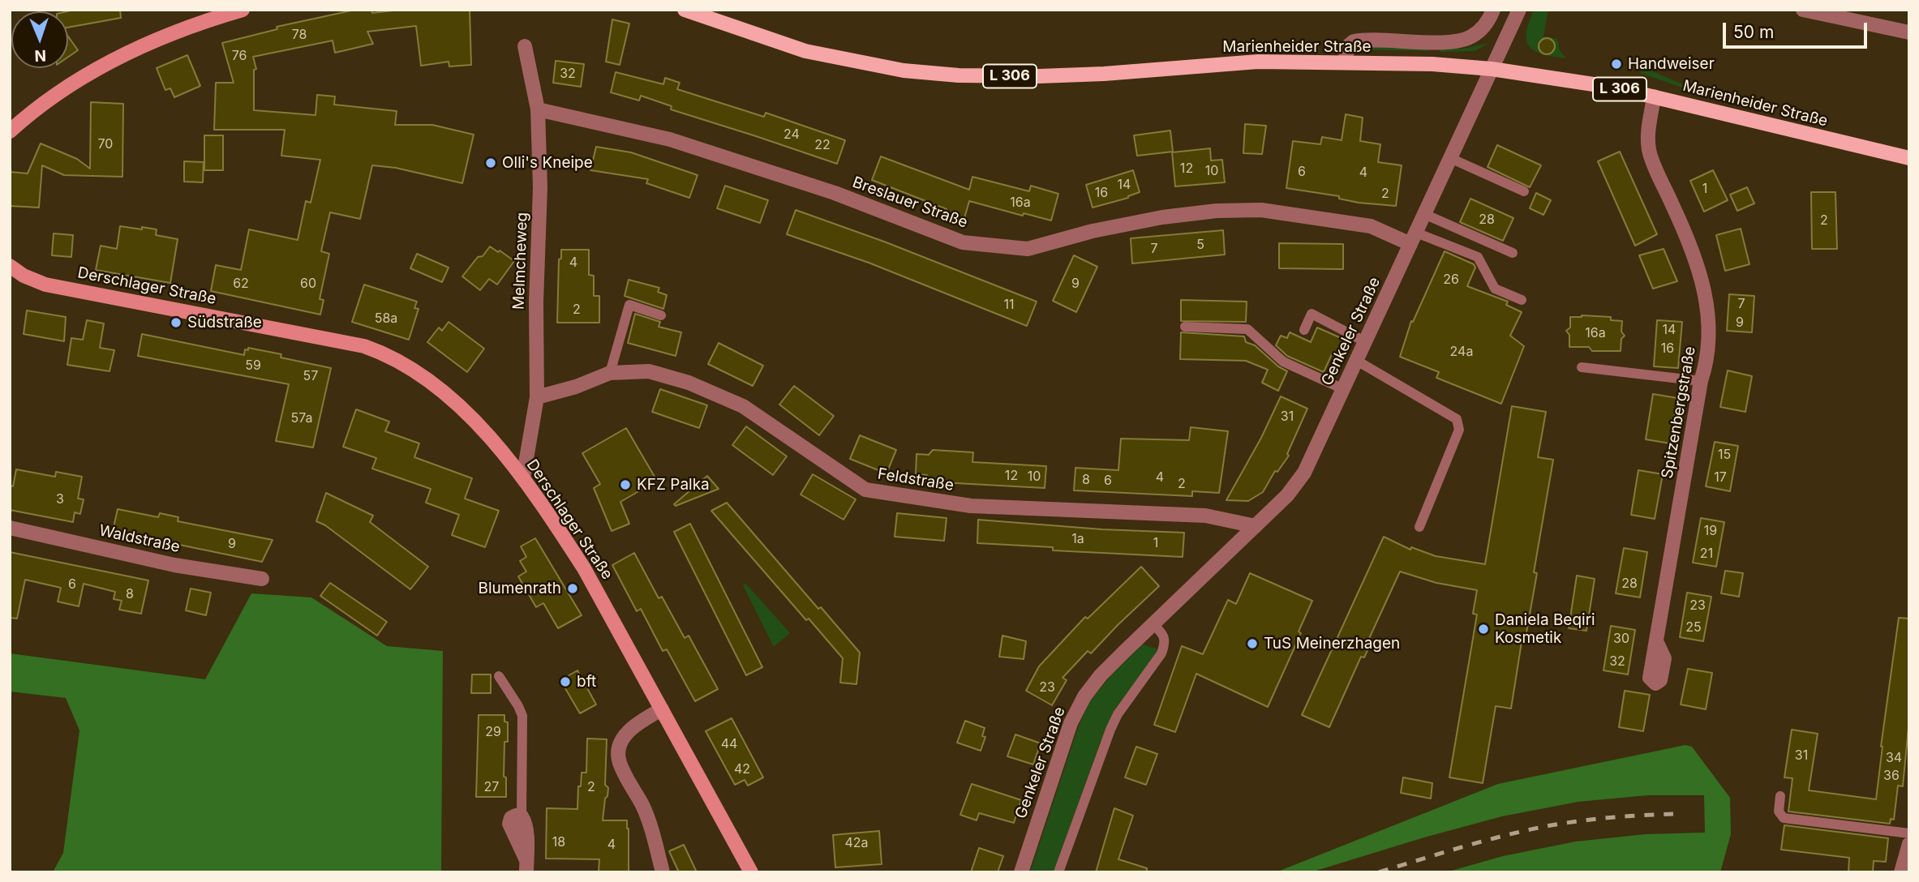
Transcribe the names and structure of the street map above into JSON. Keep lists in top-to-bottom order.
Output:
{
  "streets": {
    "main road": ["Marienheider Straße", "L 306", "Derschlager Straße"],
    "street": [
      "Breslauer Straße",
      "Melmcheweg",
      "Genkeler Straße",
      "Spitzenbergstraße",
      "Feldstraße",
      "Waldstraße"
    ]
  },
  "crossings": [
    ["Marienheider Straße", "Genkeler Straße"],
    ["Marienheider Straße", "Spitzenbergstraße"],
    ["Breslauer Straße", "Melmcheweg"],
    ["Breslauer Straße", "Genkeler Straße"],
    ["Melmcheweg", "Derschlager Straße"],
    ["Melmcheweg", "Feldstraße"],
    ["Genkeler Straße", "Feldstraße"]
  ],
  "places": [
    "Handweiser",
    "Olli's Kneipe",
    "Südstraße",
    "KFZ Palka",
    "Blumenrath",
    "Daniela Beqiri Kosmetik",
    "TuS Meinerzhagen",
    "bft"
  ],
  "house_numbers": [
    "78",
    "76",
    "32",
    "24",
    "70",
    "22",
    "12",
    "10",
    "6",
    "4",
    "14",
    "1",
    "16",
    "2",
    "16a",
    "28",
    "2",
    "5",
    "7",
    "4",
    "26",
    "62",
    "60",
    "9",
    "7",
    "11",
    "2",
    "58a",
    "9",
    "14",
    "16a",
    "16",
    "24a",
    "59",
    "57",
    "31",
    "57a",
    "15",
    "12",
    "10",
    "4",
    "17",
    "8",
    "6",
    "2",
    "3",
    "19",
    "1a",
    "1",
    "9",
    "21",
    "28",
    "6",
    "8",
    "23",
    "25",
    "30",
    "32",
    "23",
    "29",
    "44",
    "31",
    "34",
    "42",
    "36",
    "27",
    "2",
    "18",
    "42a",
    "4"
  ],
  "scale_bar": "50 m",
  "north": "bottom"
}
